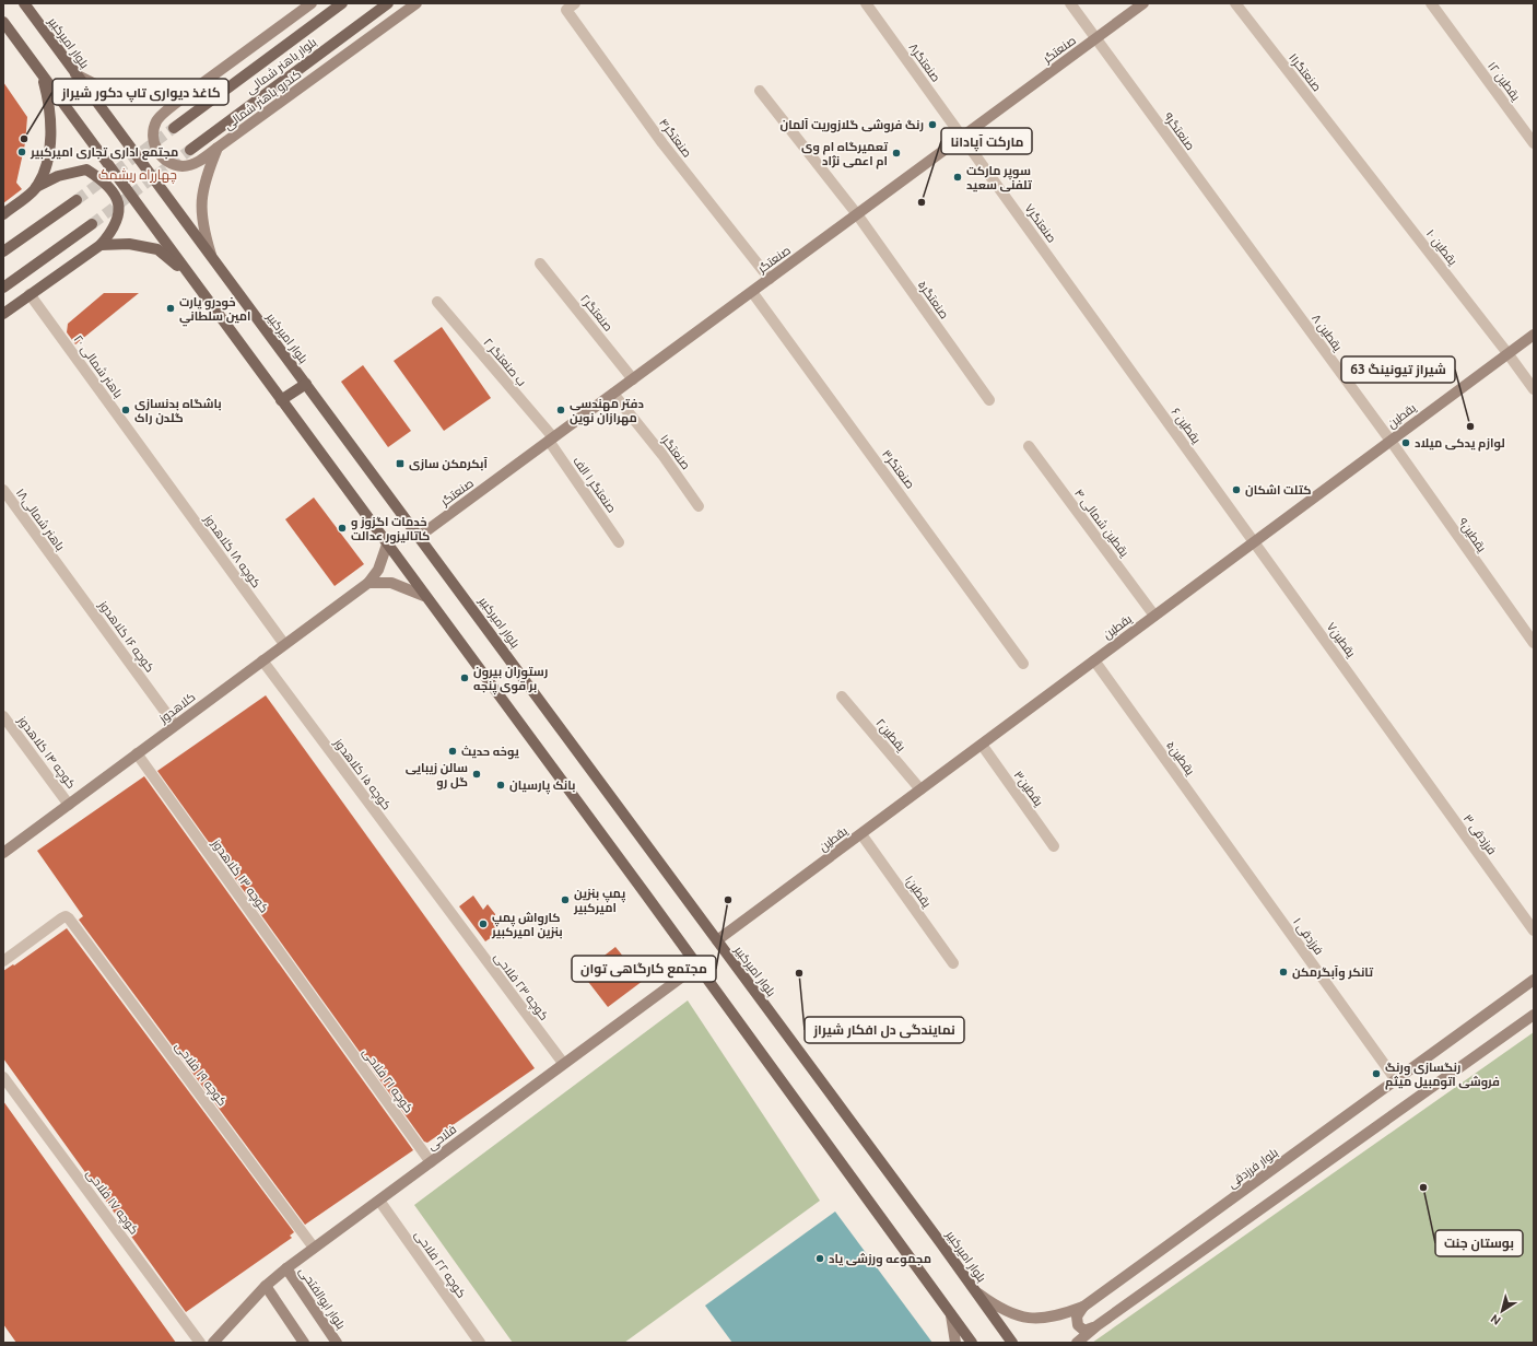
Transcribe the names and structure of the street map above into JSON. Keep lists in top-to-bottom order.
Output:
{
  "streets": {
    "main road": ["بلوار امیرکبیر", "بلوار باهنر شمالی"],
    "street": [
      "صنعتگر",
      "صنعتگر۸",
      "صنعتگر۱۱",
      "یقطین ۱۲",
      "کندرو باهنر شمالی",
      "صنعتگر۹",
      "صنعتگر۴",
      "صنعتگر۷",
      "یقطین ۱۰",
      "صنعتگر۵",
      "صنعتگر۲",
      "یقطین ۸",
      "۲ ب صنعتگر",
      "۲۰ باهنر شمالی",
      "یقطین",
      "یقطین ۶",
      "صنعتگر۱",
      "صنعتگر۳",
      "صنعتگر ۱ الف",
      "باهنر شمالی۱۸",
      "یقطین شمالی ۴",
      "یقطین۹",
      "کوچه ۱۸ کلاهدوز",
      "کوچه ۱۶ کلاهدوز",
      "یقطین۷",
      "کلاهدوز",
      "یقطین۲",
      "کوچه ۱۴ کلاهدوز",
      "یقطین۵",
      "کوچه ۱۵ کلاهدوز",
      "یقطین۳",
      "فرزدقی ۳",
      "کوچه ۱۳ کلاهدوز",
      "یقطین۱",
      "فرزدقی ۱",
      "کوچه ۲۳ فلاحی",
      "کوچه ۱۹ فلاحی",
      "کوچه ۲۱ فلاحی",
      "فلاحی",
      "بلوار فرزدقی",
      "کوچه ۱۷ فلاحی",
      "کوچه ۲۲ فلاحی",
      "بلوار ابوالفتحی"
    ]
  },
  "crossings": [
    ["بلوار امیرکبیر", "صنعتگر"],
    ["بلوار امیرکبیر", "یقطین"],
    ["بلوار امیرکبیر", "بلوار فرزدقی"],
    ["صنعتگر", "صنعتگر۸"],
    ["صنعتگر", "صنعتگر۹"],
    ["صنعتگر", "صنعتگر۴"],
    ["صنعتگر", "صنعتگر۷"],
    ["صنعتگر", "صنعتگر۵"],
    ["صنعتگر", "صنعتگر۲"],
    ["صنعتگر", "۲ ب صنعتگر"],
    ["صنعتگر", "صنعتگر۱"],
    ["صنعتگر", "صنعتگر۳"],
    ["صنعتگر", "صنعتگر ۱ الف"],
    ["صنعتگر۸", "صنعتگر۷"],
    ["صنعتگر۱۱", "یقطین ۱۰"],
    ["صنعتگر۹", "یقطین ۸"],
    ["صنعتگر۷", "یقطین ۶"],
    ["یقطین ۱۰", "یقطین"],
    ["یقطین ۸", "یقطین"],
    ["یقطین ۸", "یقطین۹"],
    ["۲ ب صنعتگر", "صنعتگر ۱ الف"],
    ["۲۰ باهنر شمالی", "کوچه ۱۸ کلاهدوز"],
    ["یقطین", "یقطین ۶"],
    ["یقطین", "یقطین شمالی ۴"],
    ["یقطین", "یقطین۹"],
    ["یقطین", "یقطین۷"],
    ["یقطین", "یقطین۲"],
    ["یقطین", "یقطین۵"],
    ["یقطین", "یقطین۳"],
    ["یقطین", "یقطین۱"],
    ["یقطین ۶", "یقطین۷"],
    ["باهنر شمالی۱۸", "کوچه ۱۶ کلاهدوز"],
    ["کوچه ۱۸ کلاهدوز", "کلاهدوز"],
    ["کوچه ۱۶ کلاهدوز", "کلاهدوز"],
    ["یقطین۷", "فرزدقی ۳"],
    ["کلاهدوز", "کوچه ۱۴ کلاهدوز"],
    ["کلاهدوز", "کوچه ۱۵ کلاهدوز"],
    ["کلاهدوز", "کوچه ۱۳ کلاهدوز"],
    ["یقطین۵", "فرزدقی ۱"],
    ["کوچه ۱۵ کلاهدوز", "کوچه ۲۳ فلاحی"],
    ["کوچه ۱۳ کلاهدوز", "کوچه ۲۱ فلاحی"],
    ["فرزدقی ۱", "بلوار فرزدقی"],
    ["کوچه ۲۳ فلاحی", "فلاحی"],
    ["کوچه ۱۹ فلاحی", "فلاحی"],
    ["کوچه ۲۱ فلاحی", "فلاحی"],
    ["فلاحی", "کوچه ۲۲ فلاحی"],
    ["فلاحی", "بلوار ابوالفتحی"]
  ],
  "districts": ["چهارراه ریشمک"],
  "places": {
    "other": [
      "رنگ فروشی گلازوریت آلمان",
      "کاغذ دیواری تاپ دکور شیراز",
      "مجتمع اداری تجاری امیرکبیر",
      "تعمیرگاه ام وی ام اعمی نژاد",
      "سوپر مارکت تلفنی سعید",
      "مارکت آپادانا",
      "خودرو پارت امين سلطاني",
      "باشگاه بدنسازی گلدن راک",
      "دفتر مهندسی مهرازان نوین",
      "شیراز تیونینگ 63",
      "لوازم یدکی میلاد",
      "کتلت اشکان",
      "خدمات اگزوز و کاتالیزور عدالت",
      "رستوران بیرون بر قوی پنجه",
      "یوخه حدیث",
      "سالن زیبایی گل رو",
      "بانک پارسیان",
      "پمپ بنزین امیرکبیر",
      "مجتمع کارگاهی توان",
      "کارواش پمپ بنزین امیرکبیر",
      "تانکر وآبگرمکن",
      "نمایندگی دل افکار شیراز",
      "رنگسازی ورنگ فروشی اتومبیل میثم",
      "بوستان جنت",
      "مجموعه ورزشی یاد"
    ],
    "transit": ["آبکرمکن سازی"]
  },
  "north": "bottom left"
}
